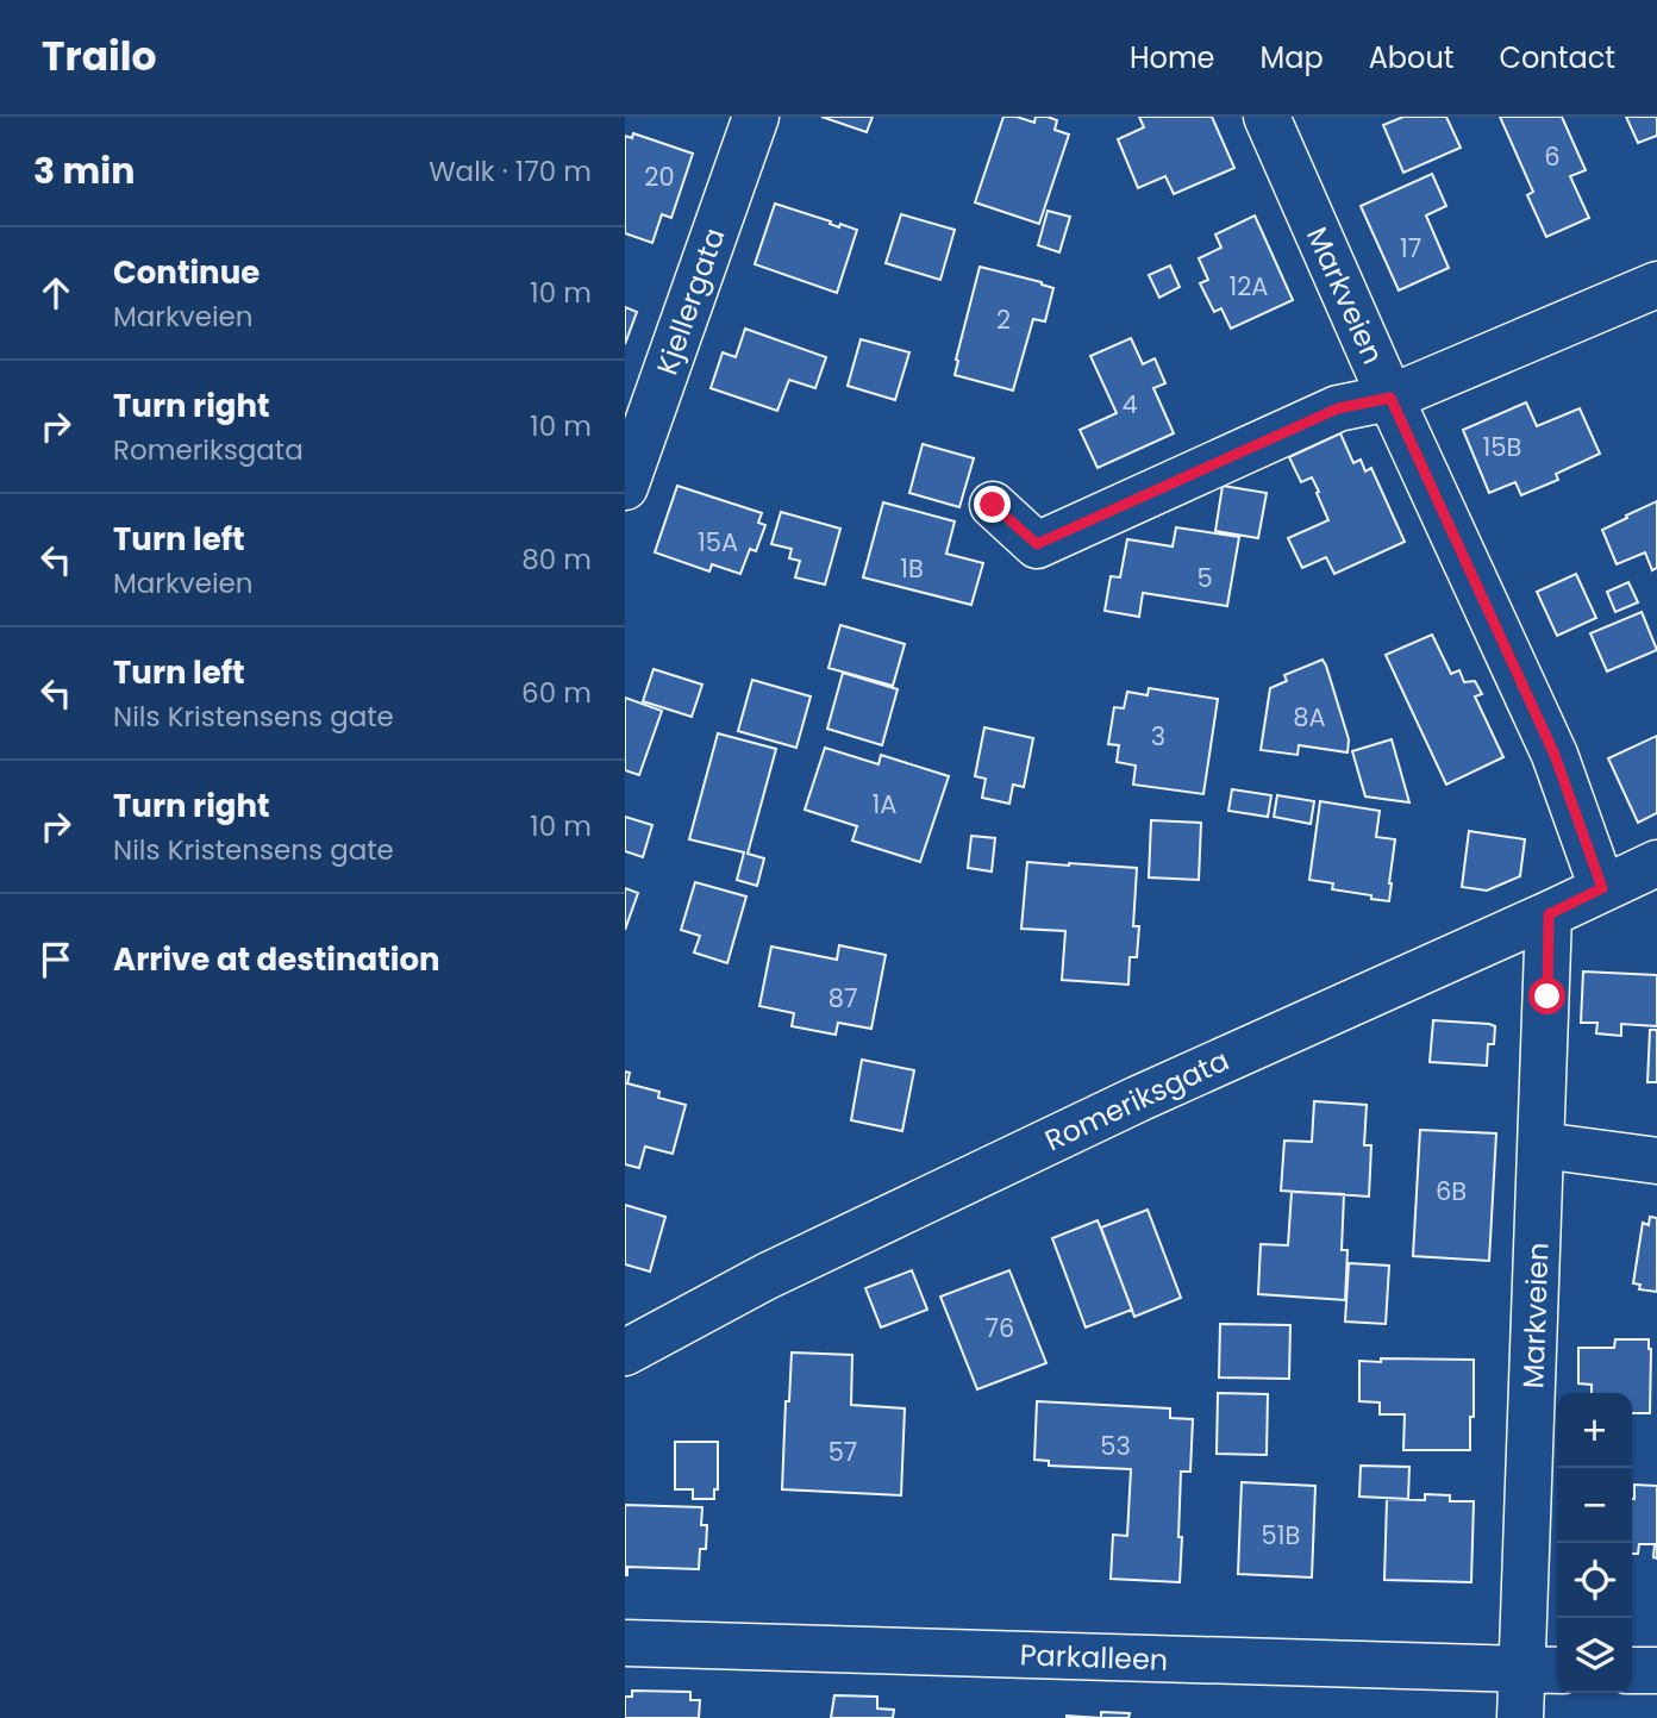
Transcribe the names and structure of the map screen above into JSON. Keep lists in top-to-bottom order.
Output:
{
  "streets": {
    "street": [
      "Markveien",
      "Kjellergata",
      "Romeriksgata",
      "Parkalleen"
    ]
  },
  "crossings": [
    ["Markveien", "Romeriksgata"],
    ["Markveien", "Parkalleen"]
  ],
  "house_numbers": [
    "6",
    "20",
    "17",
    "12A",
    "2",
    "4",
    "15B",
    "15A",
    "1B",
    "5",
    "8A",
    "3",
    "1A",
    "87",
    "6B",
    "76",
    "53",
    "57",
    "51B"
  ],
  "page": {
    "header": "Trailo",
    "nav": [
      "Home",
      "Map",
      "About",
      "Contact"
    ],
    "heading": ["3 min", "Walk · 170 m"],
    "list": [
      ["Continue", "Markveien", "10 m"],
      ["Turn right", "Romeriksgata", "10 m"],
      ["Turn left", "Markveien", "80 m"],
      ["Turn left", "Nils Kristensens gate", "60 m"],
      ["Turn right", "Nils Kristensens gate", "10 m"],
      "Arrive at destination"
    ],
    "map_buttons": ["+", "−"]
  }
}
